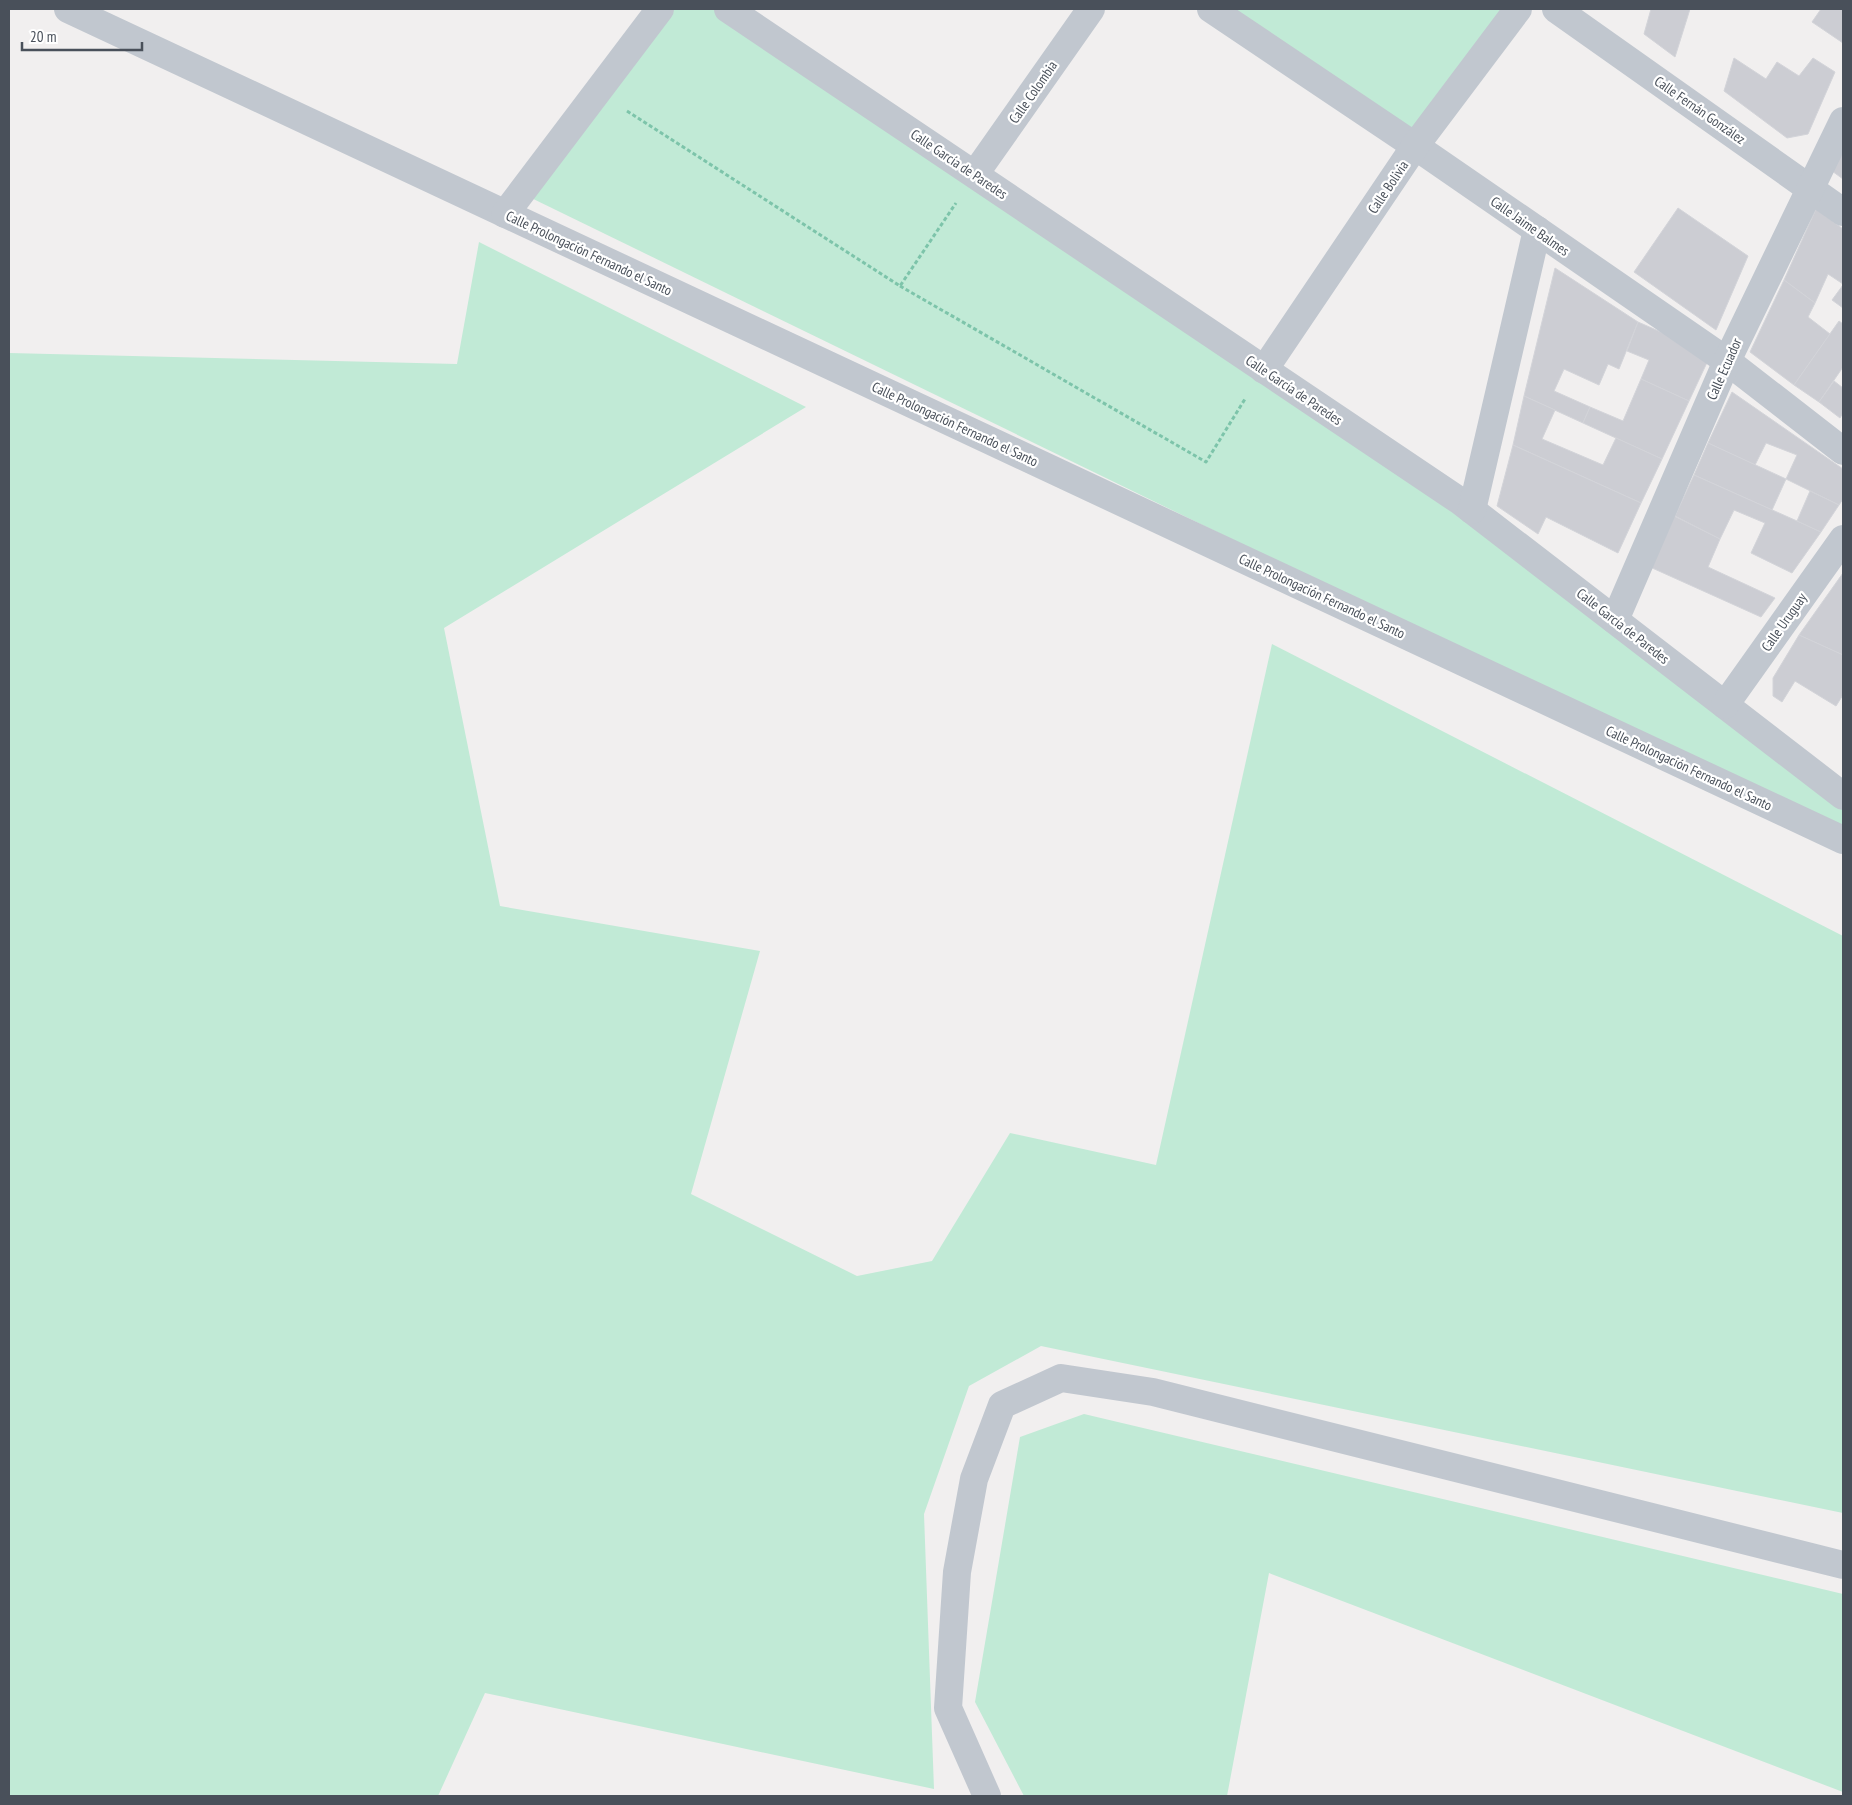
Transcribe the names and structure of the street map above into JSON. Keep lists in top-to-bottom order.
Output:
{
  "streets": {
    "street": [
      "Calle Colombia",
      "Calle Fernán González",
      "Calle García de Paredes",
      "Calle Bolivia",
      "Calle Jaime Balmes",
      "Calle Prolongación Fernando el Santo",
      "Calle Ecuador",
      "Calle Uruguay"
    ]
  },
  "crossings": [
    ["Calle Colombia", "Calle García de Paredes"],
    ["Calle Fernán González", "Calle Ecuador"],
    ["Calle García de Paredes", "Calle Bolivia"],
    ["Calle García de Paredes", "Calle Ecuador"],
    ["Calle García de Paredes", "Calle Uruguay"],
    ["Calle Bolivia", "Calle Jaime Balmes"],
    ["Calle Jaime Balmes", "Calle Ecuador"]
  ],
  "scale_bar": "20 m"
}
